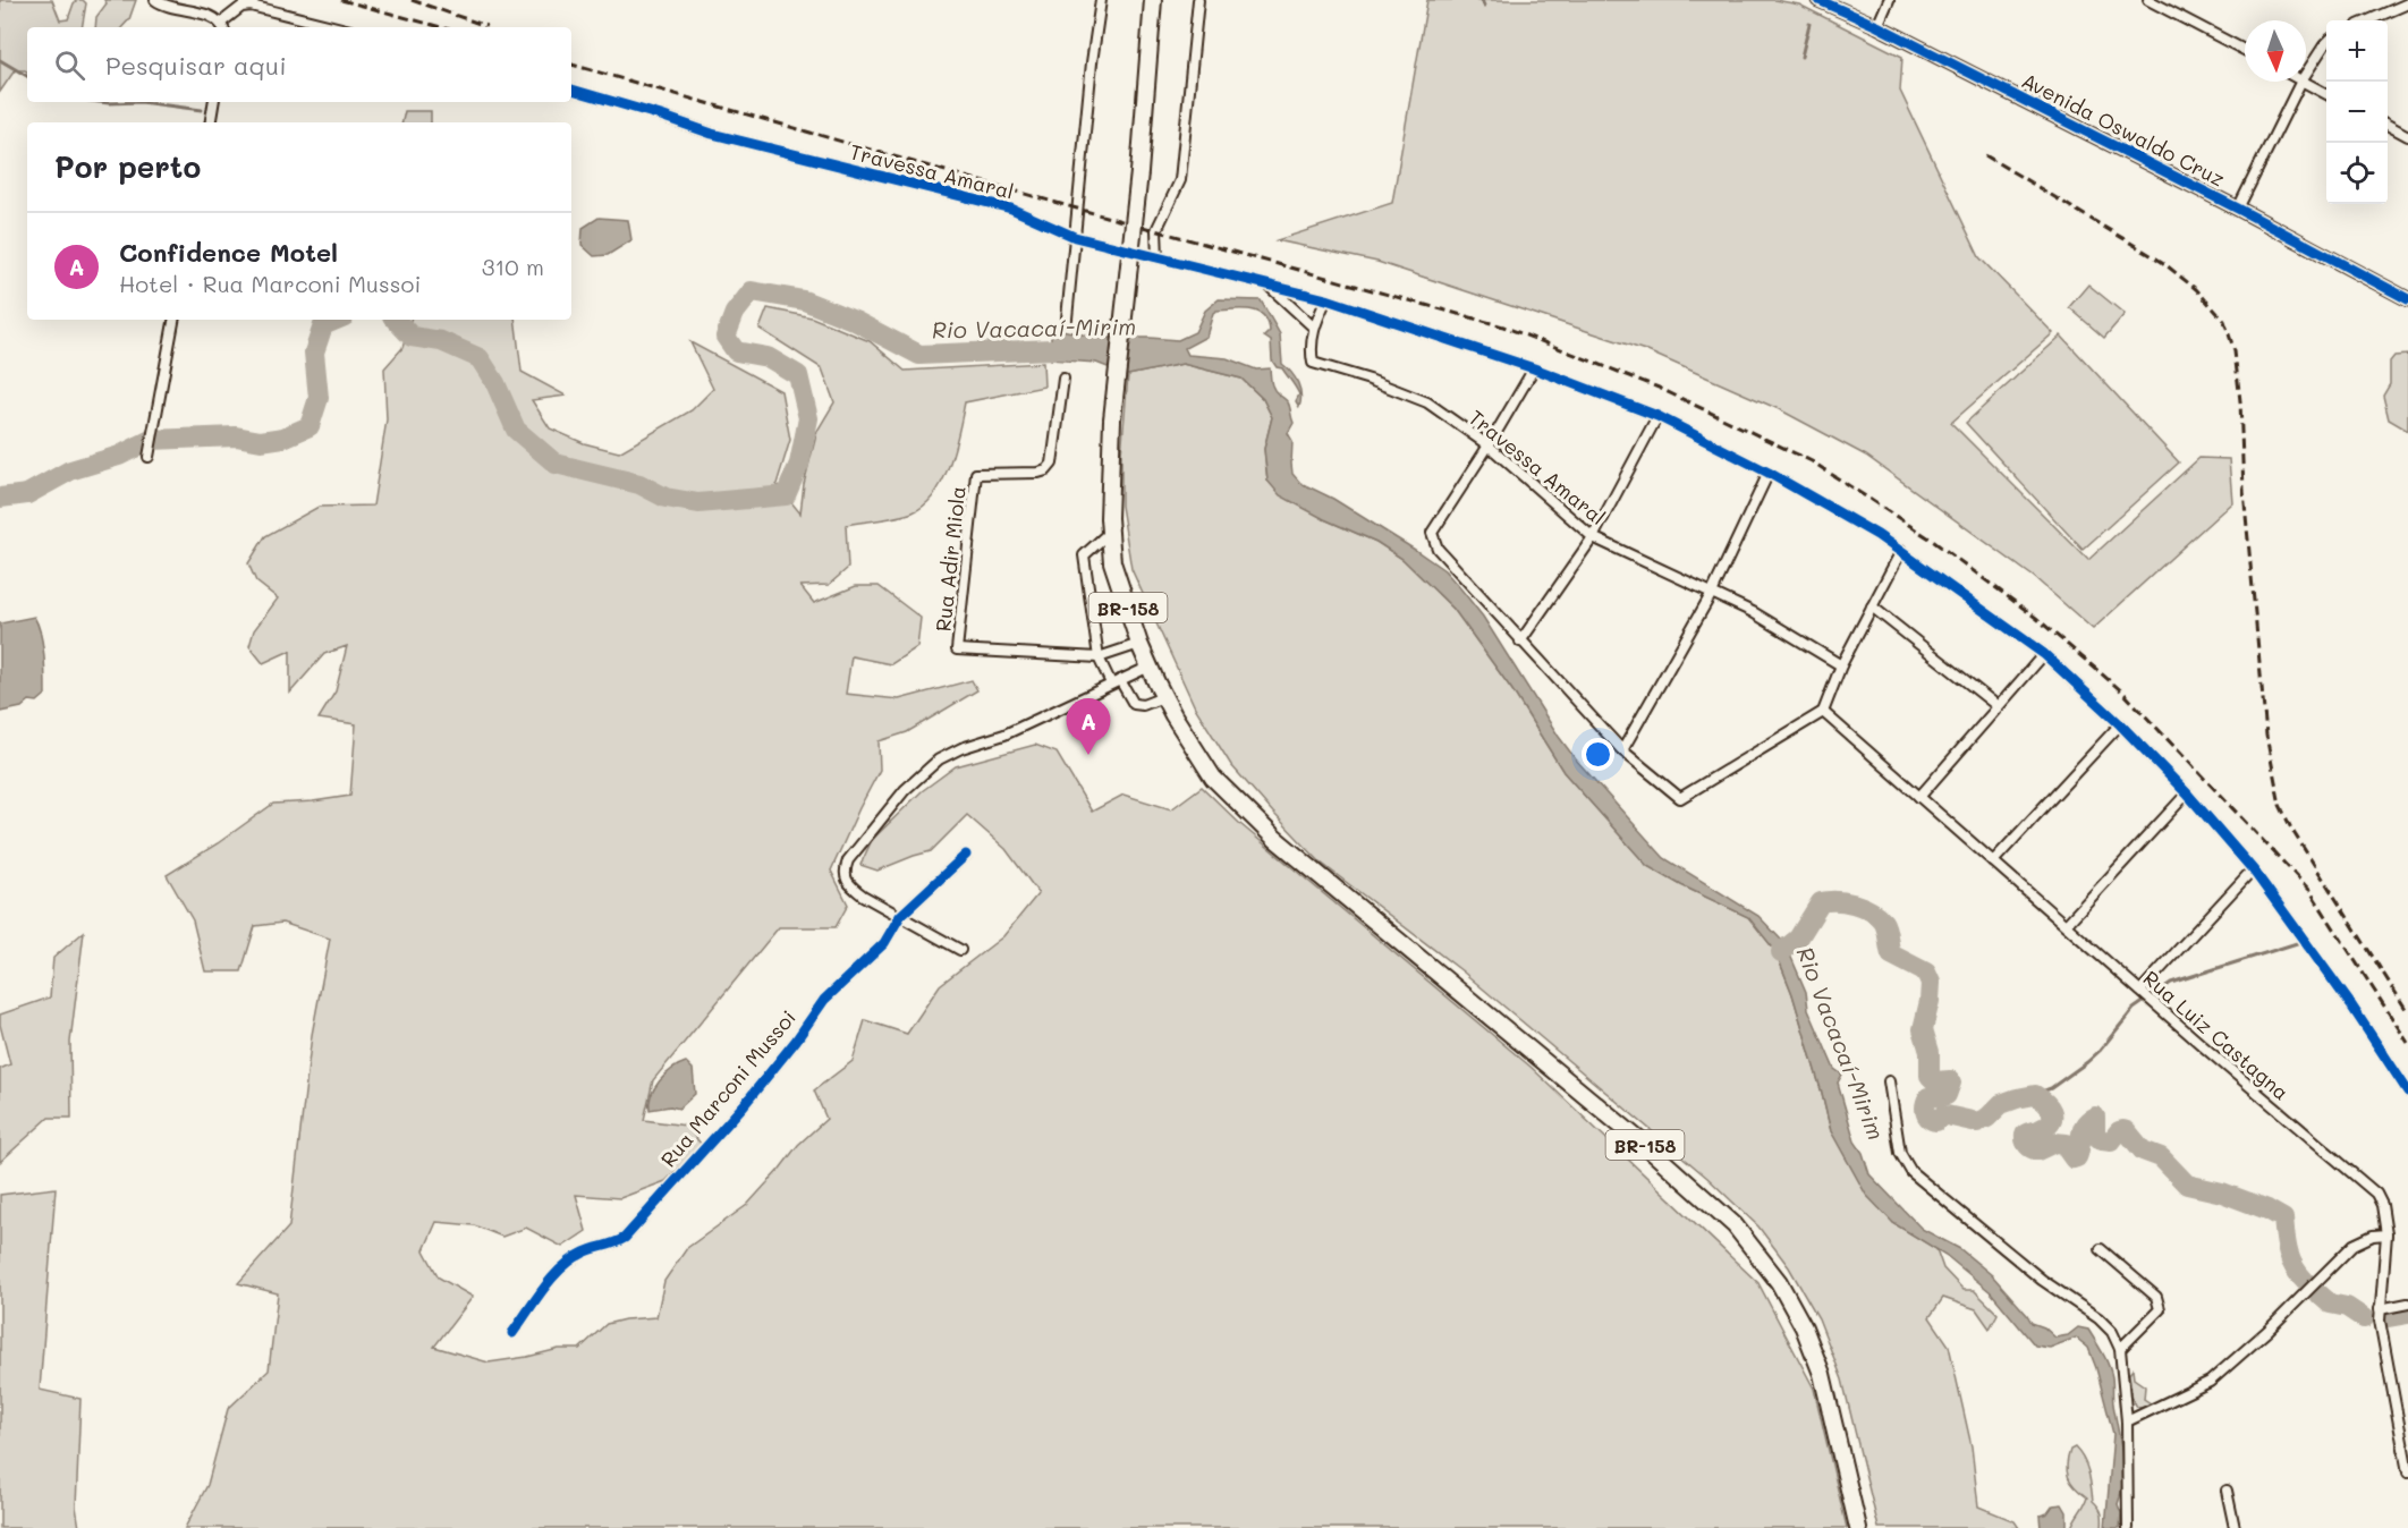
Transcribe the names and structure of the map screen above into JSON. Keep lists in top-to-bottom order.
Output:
{
  "streets": {
    "highway": ["BR-158"],
    "street": [
      "Avenida Oswaldo Cruz",
      "Travessa Amaral",
      "Rua Adir Miola",
      "Rua Luiz Castagna",
      "Rua Marconi Mussoi"
    ]
  },
  "water": ["Rio Vacacaí-Mirim"],
  "north": "bottom",
  "page": {
    "map_buttons": ["+", "−"],
    "search": "Pesquisar aqui",
    "heading": "Por perto",
    "list": [
      {
        "mark": "A",
        "name": "Confidence Motel",
        "note": "Hotel · Rua Marconi Mussoi",
        "value": "310 m"
      }
    ],
    "pins": "A"
  }
}
